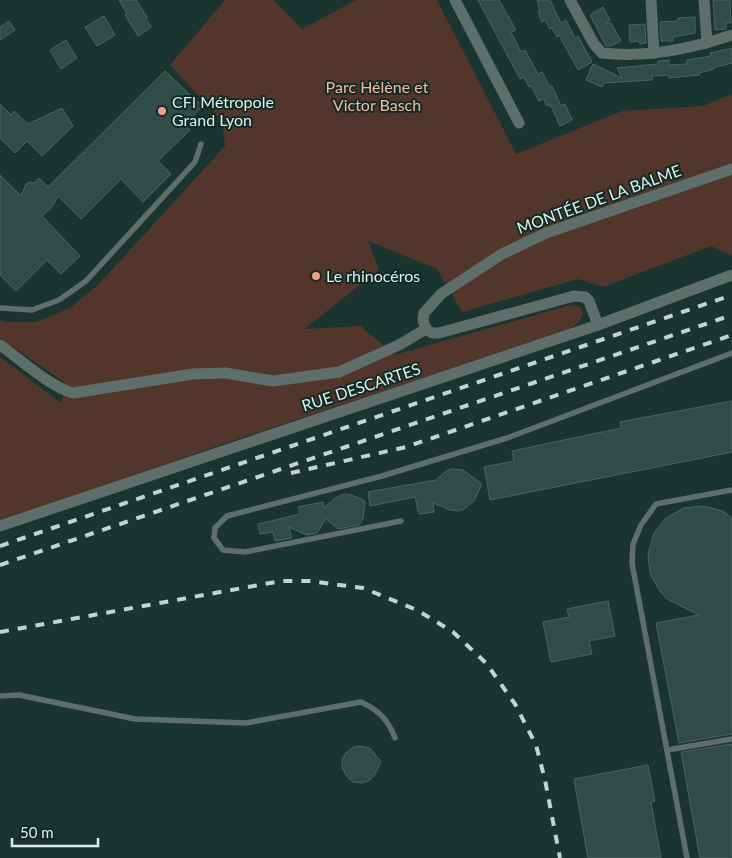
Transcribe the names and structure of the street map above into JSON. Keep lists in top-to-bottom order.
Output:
{
  "streets": {
    "street": ["MONTÉE DE LA BALME", "RUE DESCARTES"]
  },
  "parks": ["Parc Hélène et Victor Basch"],
  "places": ["CFI Métropole Grand Lyon", "Le rhinocéros"],
  "scale_bar": "50 m"
}
